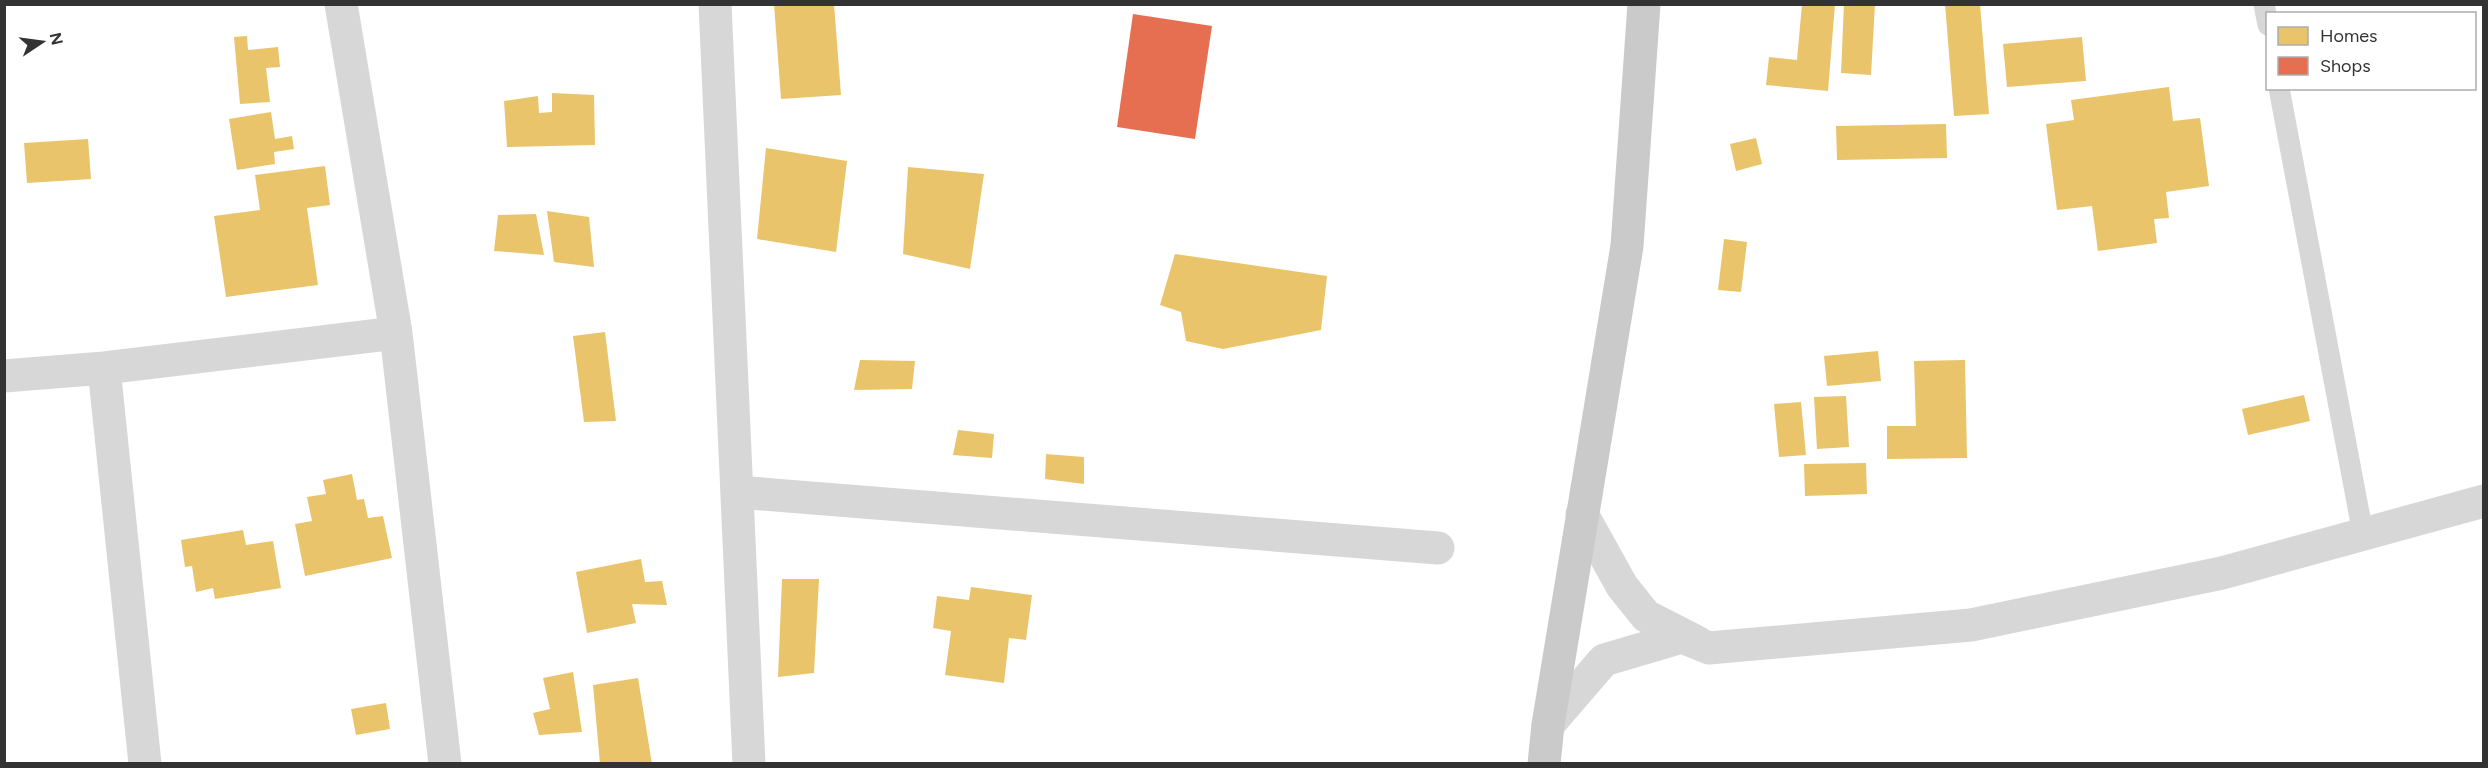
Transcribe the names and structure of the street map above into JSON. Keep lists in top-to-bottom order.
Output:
{
  "legend": ["Homes", "Shops"],
  "north": "right"
}
